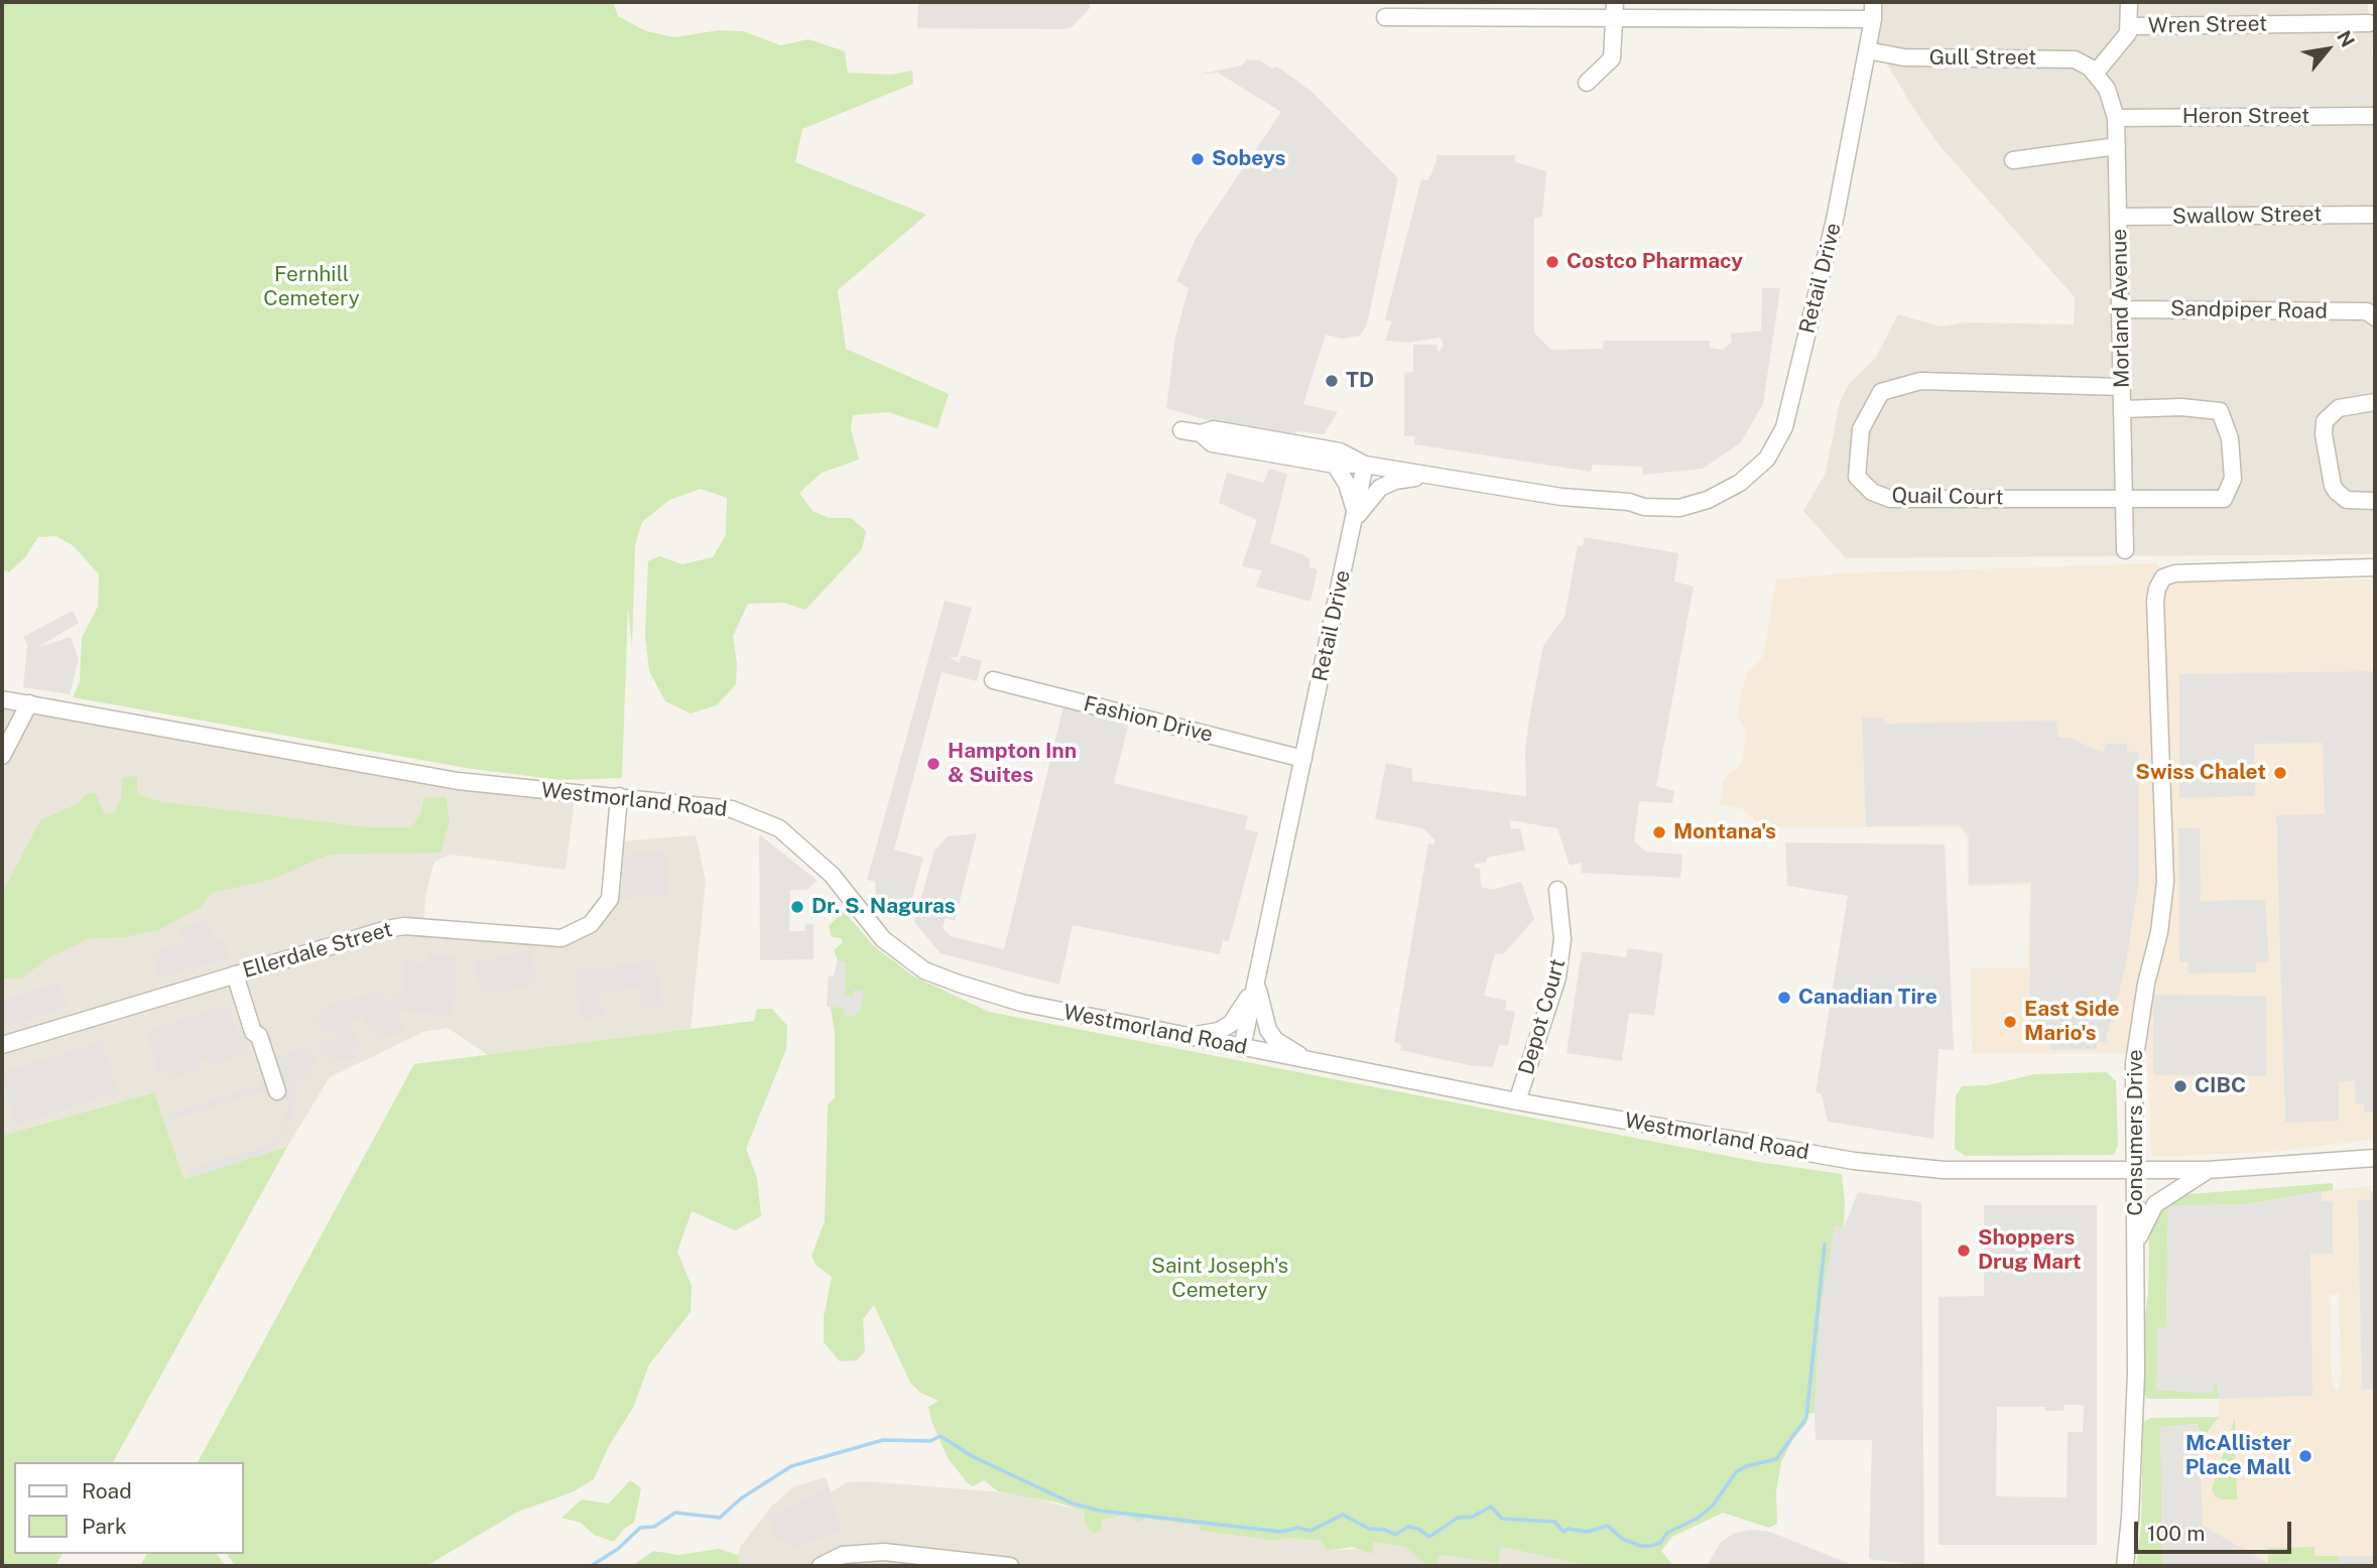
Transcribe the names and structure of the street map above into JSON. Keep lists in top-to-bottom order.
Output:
{
  "streets": {
    "street": [
      "Wren Street",
      "Gull Street",
      "Heron Street",
      "Swallow Street",
      "Retail Drive",
      "Morland Avenue",
      "Sandpiper Road",
      "Quail Court",
      "Fashion Drive",
      "Westmorland Road",
      "Ellerdale Street",
      "Depot Court",
      "Consumers Drive"
    ]
  },
  "crossings": [
    ["Gull Street", "Retail Drive"],
    ["Gull Street", "Morland Avenue"],
    ["Heron Street", "Morland Avenue"],
    ["Swallow Street", "Morland Avenue"],
    ["Retail Drive", "Fashion Drive"],
    ["Retail Drive", "Westmorland Road"],
    ["Morland Avenue", "Sandpiper Road"],
    ["Morland Avenue", "Quail Court"],
    ["Westmorland Road", "Ellerdale Street"],
    ["Westmorland Road", "Depot Court"],
    ["Westmorland Road", "Consumers Drive"]
  ],
  "parks": ["Fernhill Cemetery", "Saint Joseph's Cemetery"],
  "places": [
    "Sobeys",
    "Costco Pharmacy",
    "TD",
    "Hampton Inn & Suites",
    "Swiss Chalet",
    "Montana's",
    "Dr. S. Naguras",
    "Canadian Tire",
    "East Side Mario's",
    "CIBC",
    "Shoppers Drug Mart",
    "McAllister Place Mall"
  ],
  "legend": ["Road", "Park"],
  "scale_bar": "100 m",
  "north": "top right"
}
